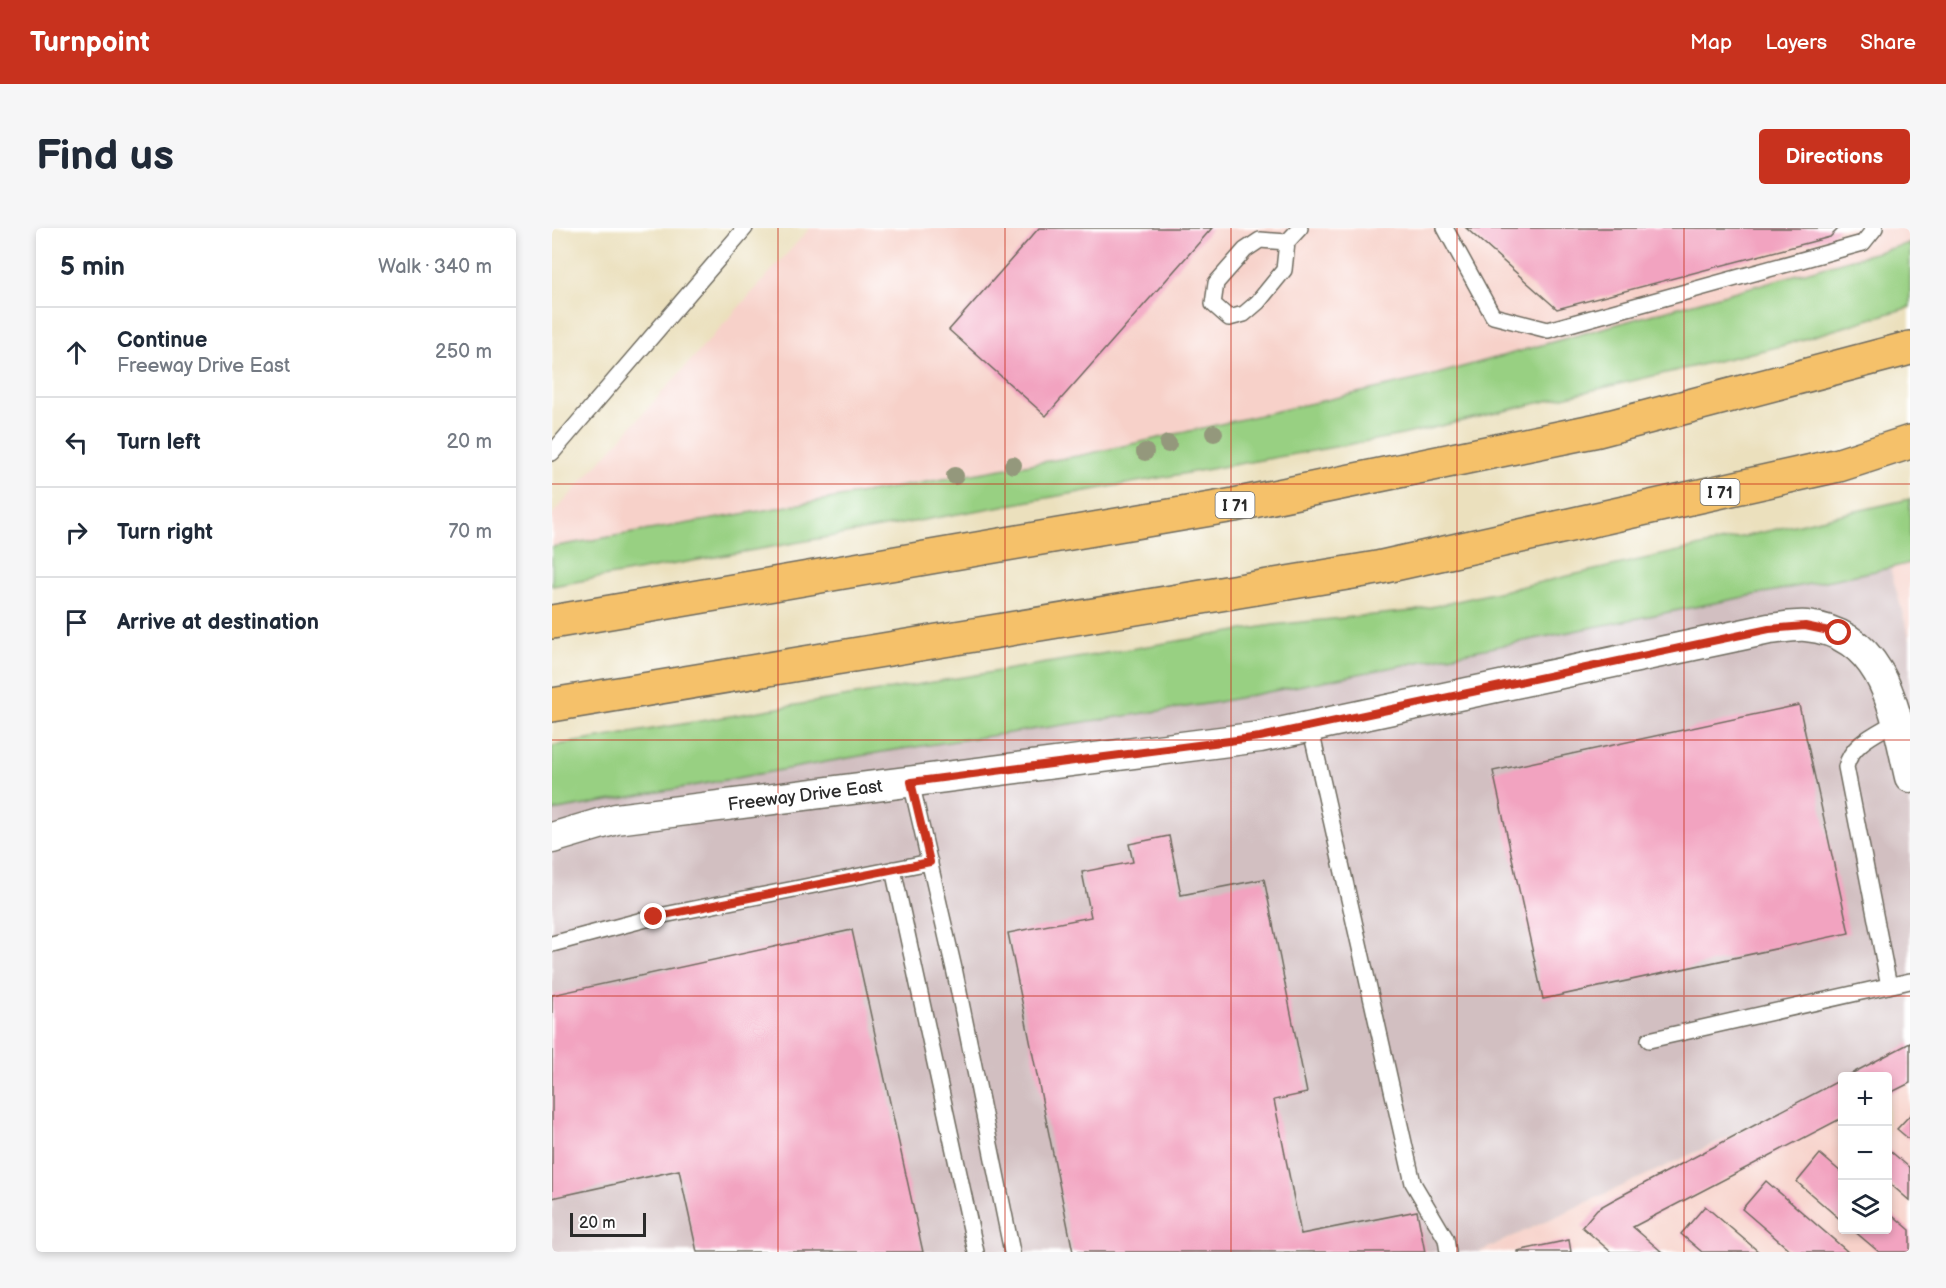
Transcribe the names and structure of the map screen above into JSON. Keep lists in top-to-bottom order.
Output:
{
  "streets": {
    "highway": ["I 71"],
    "street": ["Freeway Drive East"]
  },
  "scale_bar": "20 m",
  "page": {
    "header": "Turnpoint",
    "nav": ["Map", "Layers", "Share"],
    "buttons": "Directions",
    "title": "Find us",
    "heading": ["5 min", "Walk · 340 m"],
    "list": [
      ["Continue", "Freeway Drive East", "250 m"],
      ["Turn left", "20 m"],
      ["Turn right", "70 m"],
      "Arrive at destination"
    ],
    "map_buttons": ["+", "−"],
    "scale": "20 m"
  }
}
